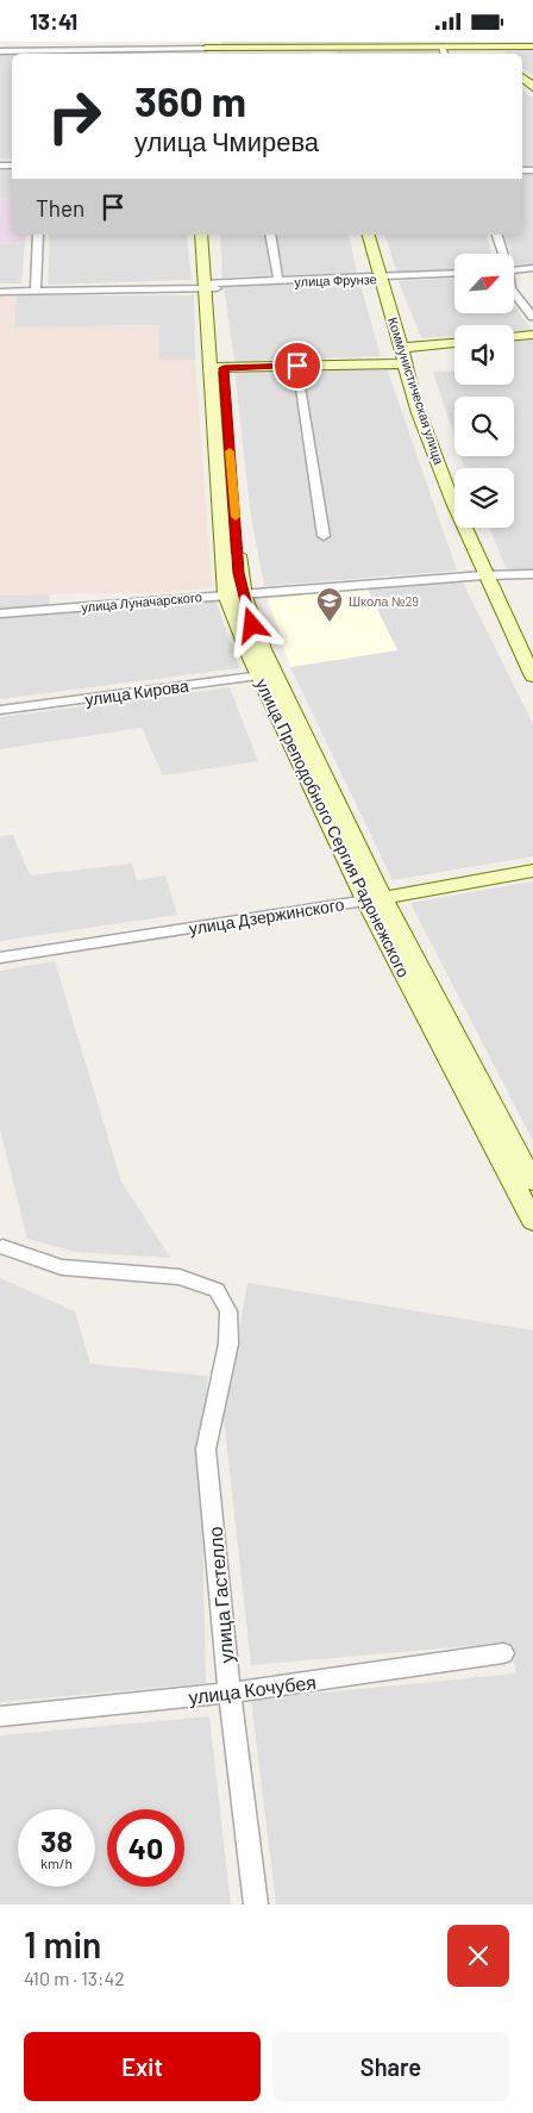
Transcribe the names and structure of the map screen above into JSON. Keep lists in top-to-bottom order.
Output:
{
  "streets": {
    "street": [
      "улица Фрунзе",
      "Коммунистическая улица",
      "улица Луначарского",
      "улица Кирова",
      "улица Преподобного Сергия Радонежского",
      "улица Дзержинского",
      "улица Гастелло",
      "улица Кочубея"
    ]
  },
  "crossings": [
    ["улица Фрунзе", "Коммунистическая улица"],
    ["улица Фрунзе", "улица Преподобного Сергия Радонежского"],
    ["Коммунистическая улица", "улица Луначарского"],
    ["улица Луначарского", "улица Преподобного Сергия Радонежского"],
    ["улица Кирова", "улица Преподобного Сергия Радонежского"],
    ["улица Преподобного Сергия Радонежского", "улица Дзержинского"],
    ["улица Гастелло", "улица Кочубея"]
  ],
  "places": {
    "school or university": ["Школа №29"]
  },
  "north": "top right",
  "page": {
    "status": "13:41",
    "turn": ["360 m", "улица Чмирева"],
    "then": "Then",
    "speed": "38 km/h",
    "limit": "40",
    "heading": ["1 min", "410 m · 13:42"],
    "buttons": ["Exit", "Share"]
  }
}
